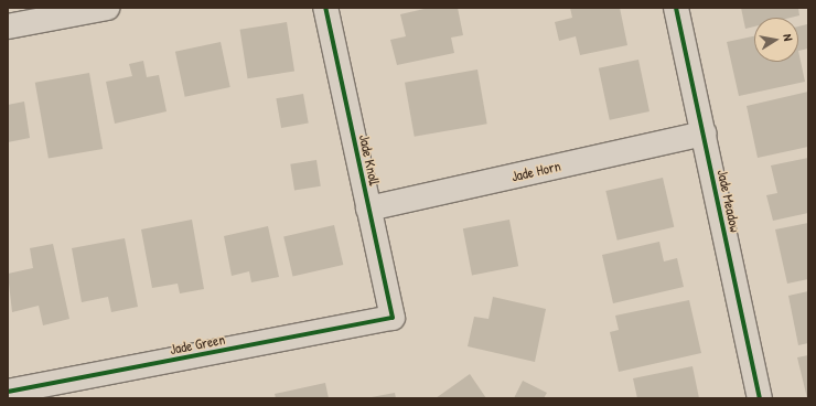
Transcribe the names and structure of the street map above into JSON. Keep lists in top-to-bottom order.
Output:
{
  "streets": {
    "street": [
      "Jade Knoll",
      "Jade Horn",
      "Jade Meadow",
      "Jade Green"
    ]
  },
  "crossings": [
    ["Jade Knoll", "Jade Horn"],
    ["Jade Knoll", "Jade Green"],
    ["Jade Horn", "Jade Meadow"]
  ],
  "north": "right"
}
